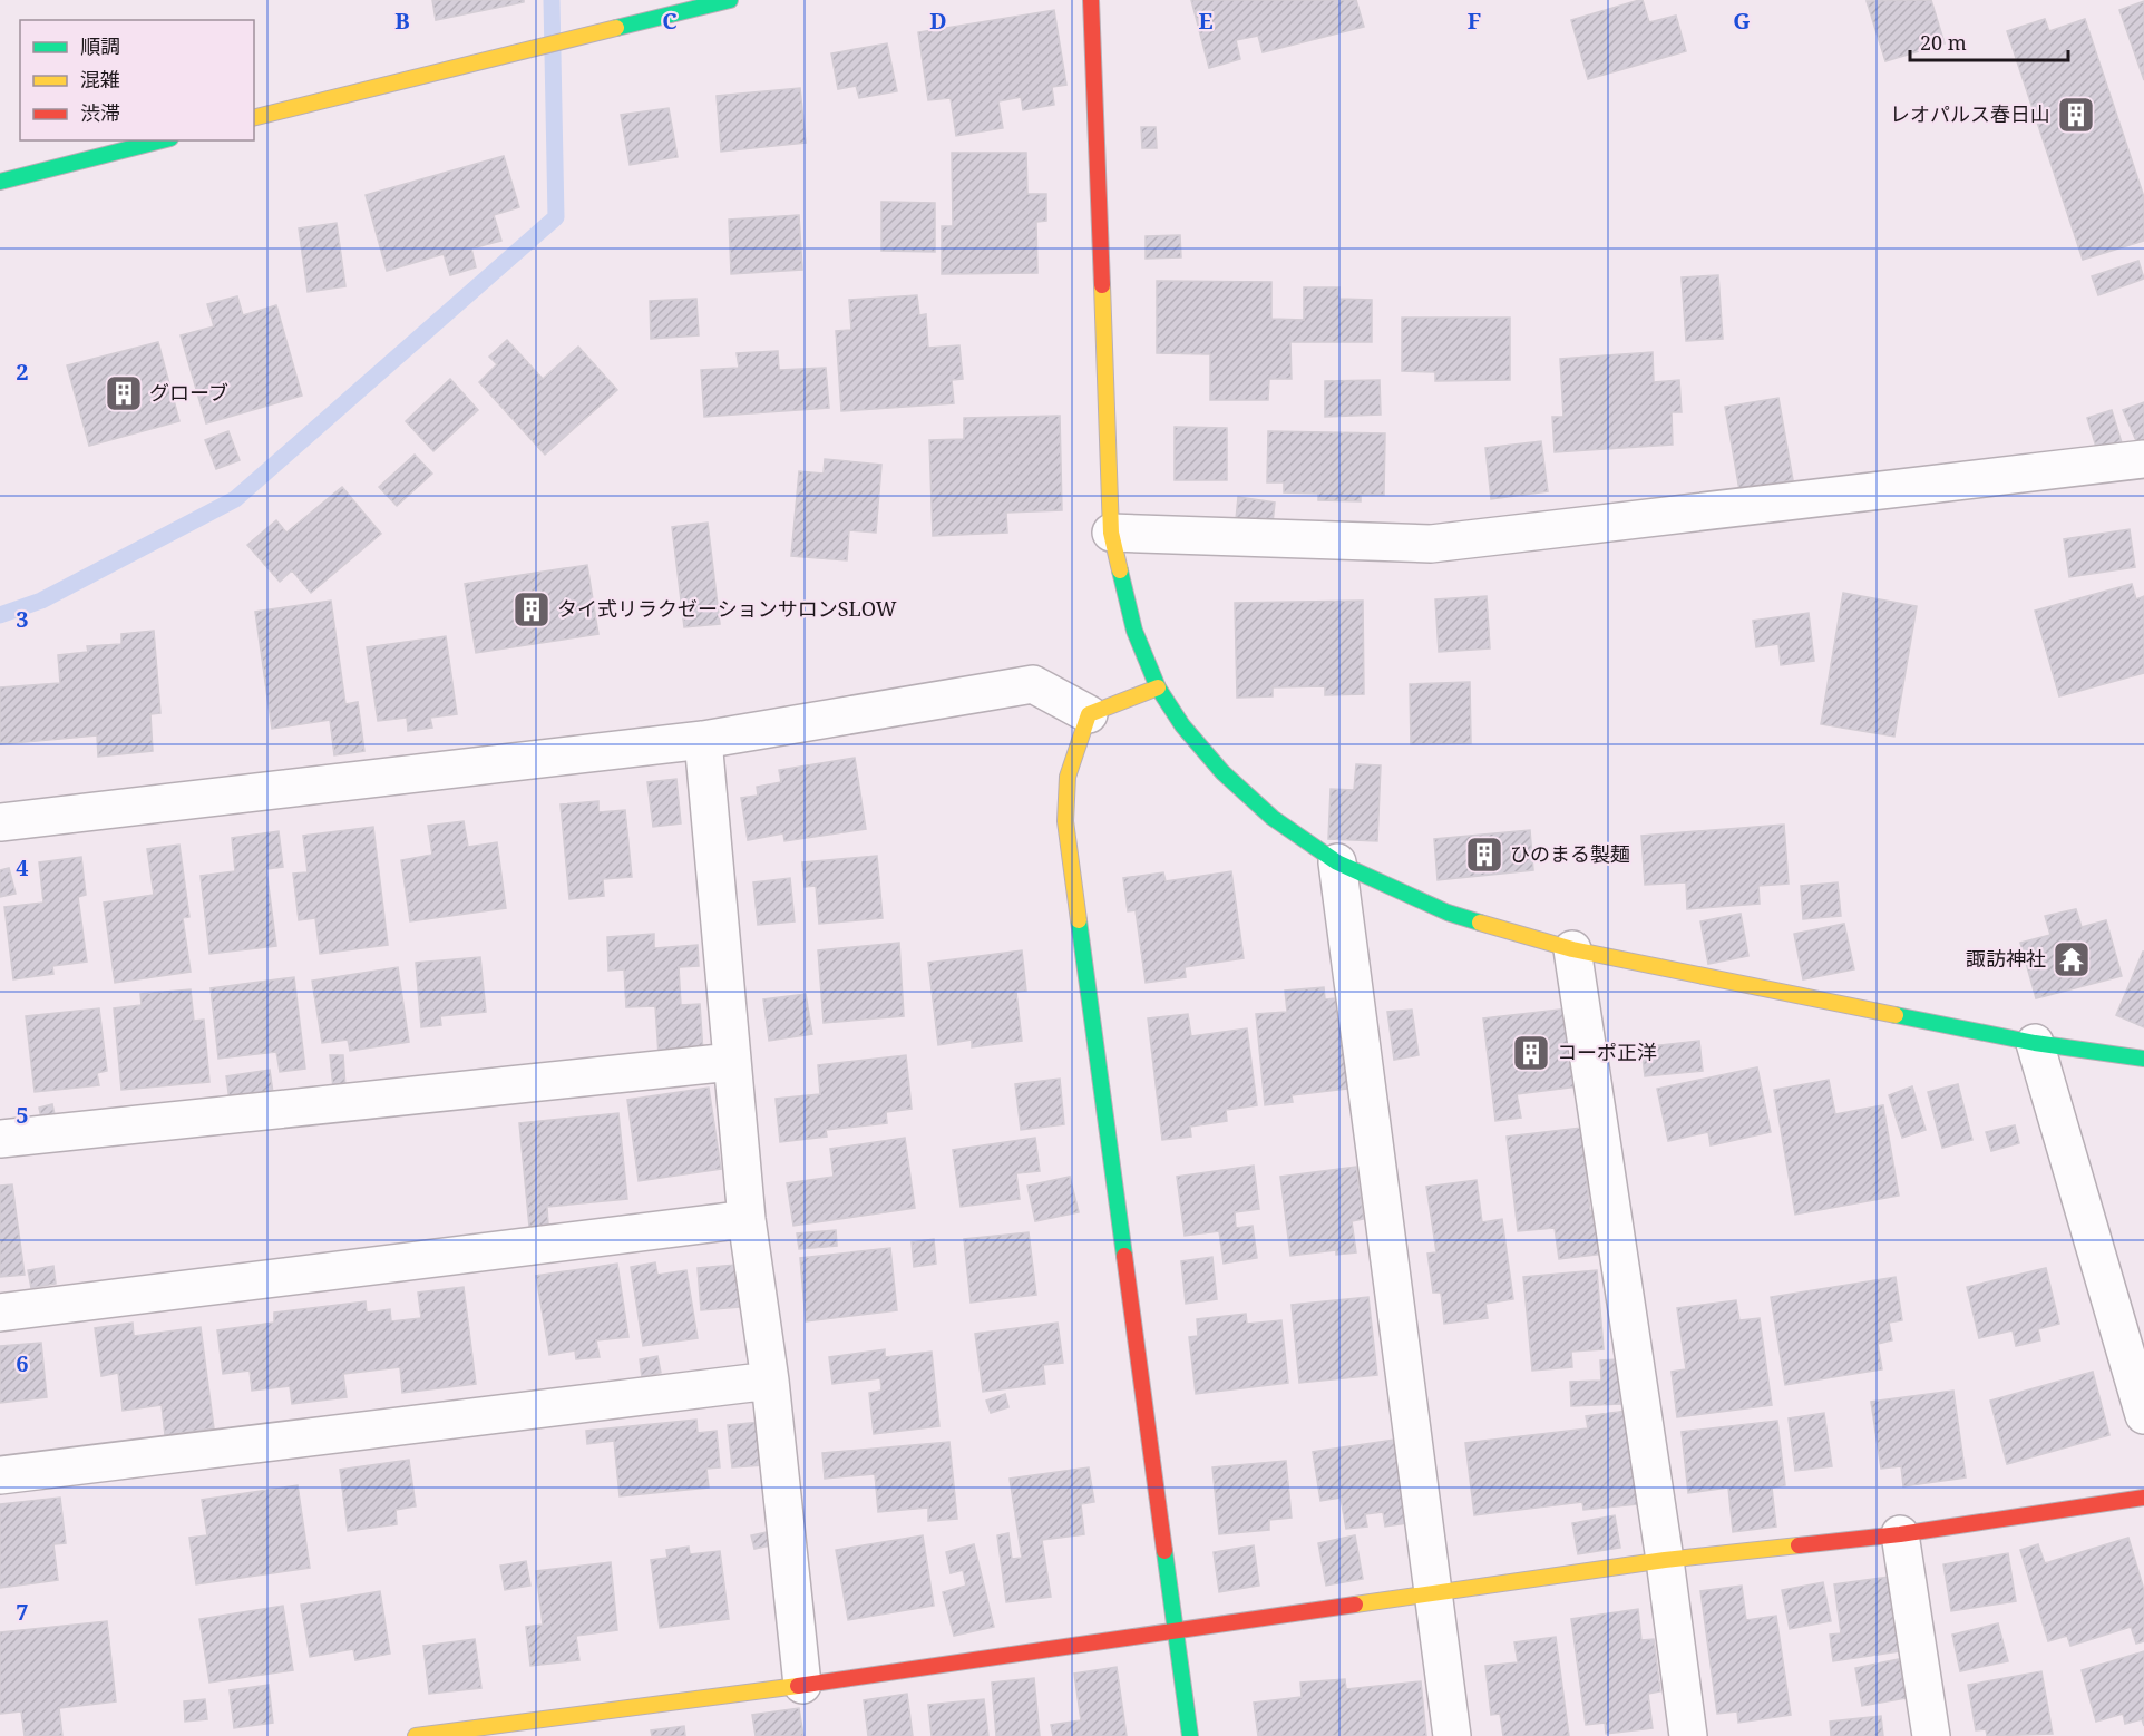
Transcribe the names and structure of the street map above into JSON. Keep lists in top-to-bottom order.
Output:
{
  "places": {
    "building": [
      "レオパルス春日山",
      "グローブ",
      "タイ式リラクゼーションサロンSLOW",
      "ひのまる製麺",
      "コーポ正洋"
    ],
    "temple": ["諏訪神社"]
  },
  "legend": ["順調", "混雑", "渋滞"],
  "scale_bar": "20 m",
  "grid": {
    "columns": [
      "B",
      "C",
      "D",
      "E",
      "F",
      "G"
    ],
    "rows": [
      "2",
      "3",
      "4",
      "5",
      "6",
      "7"
    ]
  }
}
